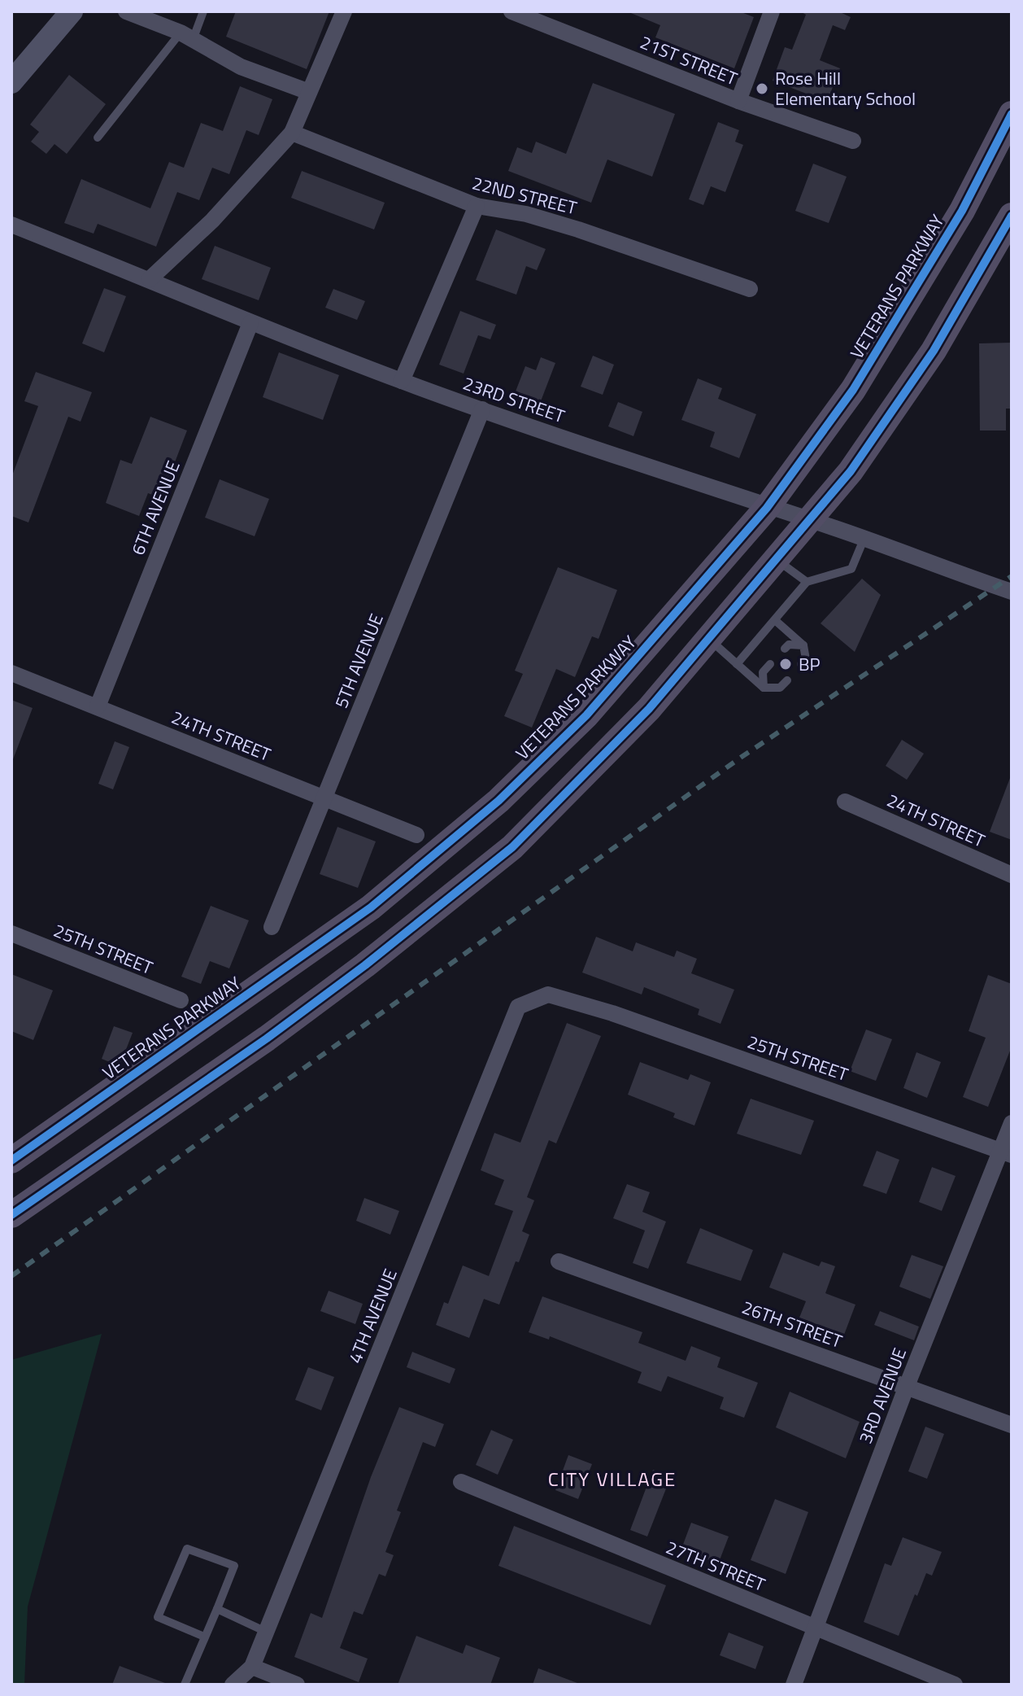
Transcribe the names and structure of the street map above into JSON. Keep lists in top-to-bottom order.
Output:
{
  "streets": {
    "main road": ["VETERANS PARKWAY"],
    "street": [
      "21ST STREET",
      "22ND STREET",
      "23RD STREET",
      "6TH AVENUE",
      "5TH AVENUE",
      "24TH STREET",
      "25TH STREET",
      "4TH AVENUE",
      "26TH STREET",
      "3RD AVENUE",
      "27TH STREET"
    ]
  },
  "crossings": [
    ["VETERANS PARKWAY", "23RD STREET"],
    ["23RD STREET", "6TH AVENUE"],
    ["23RD STREET", "5TH AVENUE"],
    ["6TH AVENUE", "24TH STREET"],
    ["5TH AVENUE", "24TH STREET"],
    ["25TH STREET", "4TH AVENUE"],
    ["25TH STREET", "3RD AVENUE"],
    ["26TH STREET", "3RD AVENUE"],
    ["3RD AVENUE", "27TH STREET"]
  ],
  "districts": ["CITY VILLAGE"],
  "places": ["Rose Hill Elementary School", "BP"]
}
